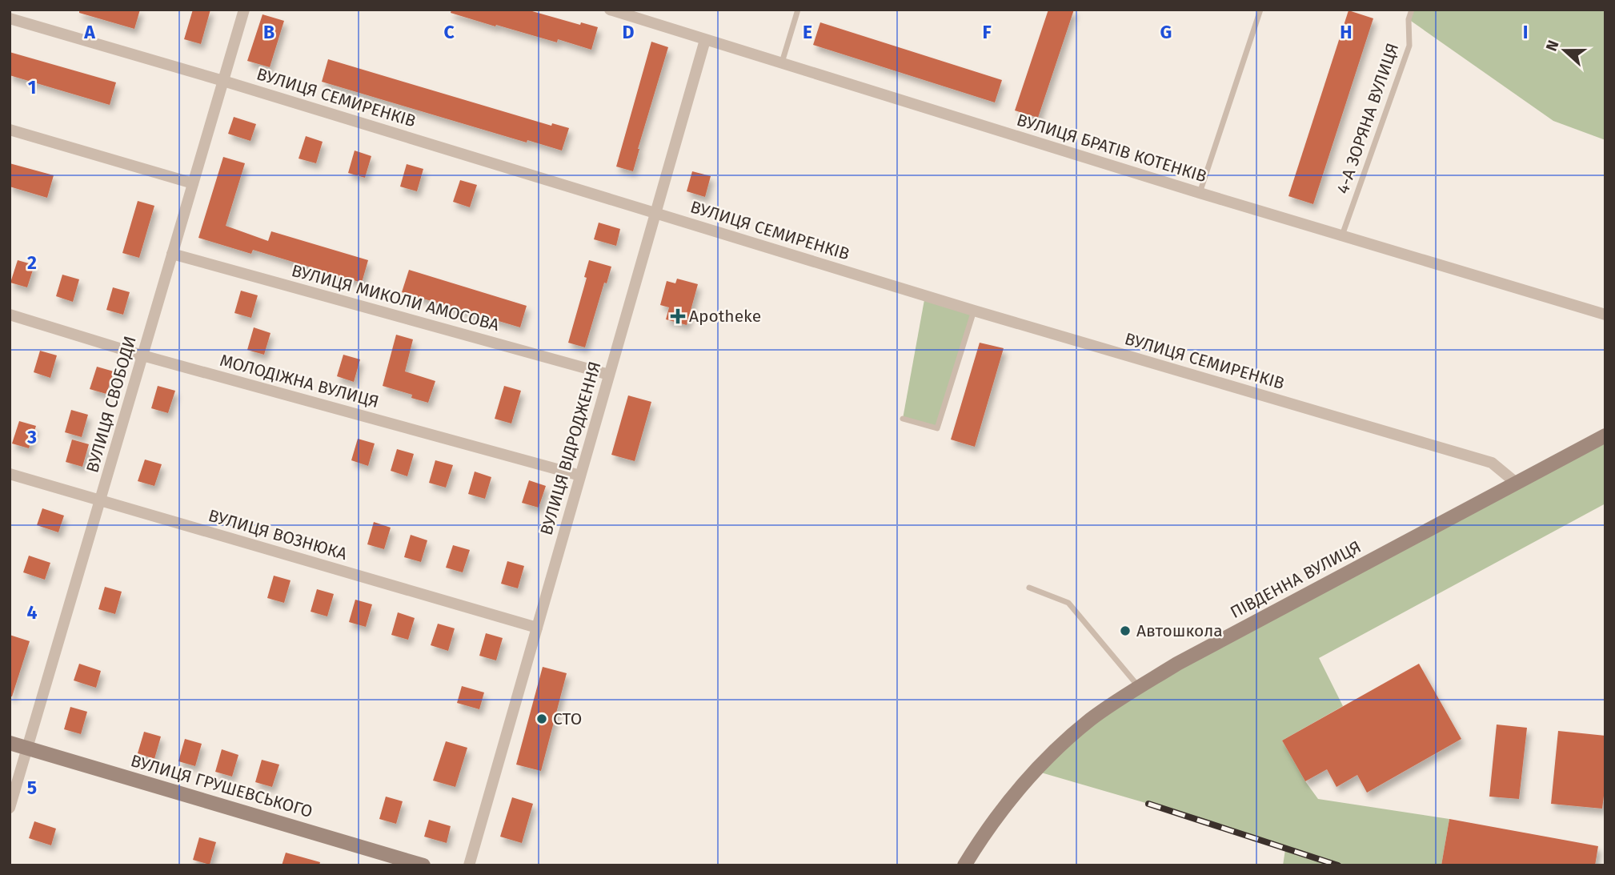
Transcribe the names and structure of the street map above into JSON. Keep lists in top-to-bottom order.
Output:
{
  "streets": {
    "main road": ["ПІВДЕННА ВУЛИЦЯ", "ВУЛИЦЯ ГРУШЕВСЬКОГО"],
    "street": [
      "ВУЛИЦЯ СЕМИРЕНКІВ",
      "ВУЛИЦЯ БРАТІВ КОТЕНКІВ",
      "ВУЛИЦЯ МИКОЛИ АМОСОВА",
      "МОЛОДІЖНА ВУЛИЦЯ",
      "ВУЛИЦЯ СВОБОДИ",
      "ВУЛИЦЯ ВІДРОДЖЕННЯ",
      "ВУЛИЦЯ ВОЗНЮКА"
    ],
    "lane": ["4-А ЗОРЯНА ВУЛИЦЯ"]
  },
  "crossings": [
    ["ВУЛИЦЯ СЕМИРЕНКІВ", "ВУЛИЦЯ СВОБОДИ"],
    ["ВУЛИЦЯ СЕМИРЕНКІВ", "ВУЛИЦЯ ВІДРОДЖЕННЯ"],
    ["ВУЛИЦЯ СЕМИРЕНКІВ", "ПІВДЕННА ВУЛИЦЯ"],
    ["4-А ЗОРЯНА ВУЛИЦЯ", "ВУЛИЦЯ БРАТІВ КОТЕНКІВ"],
    ["ВУЛИЦЯ БРАТІВ КОТЕНКІВ", "ВУЛИЦЯ ВІДРОДЖЕННЯ"],
    ["ВУЛИЦЯ МИКОЛИ АМОСОВА", "ВУЛИЦЯ СВОБОДИ"],
    ["ВУЛИЦЯ МИКОЛИ АМОСОВА", "ВУЛИЦЯ ВІДРОДЖЕННЯ"],
    ["МОЛОДІЖНА ВУЛИЦЯ", "ВУЛИЦЯ СВОБОДИ"],
    ["МОЛОДІЖНА ВУЛИЦЯ", "ВУЛИЦЯ ВІДРОДЖЕННЯ"],
    ["ВУЛИЦЯ СВОБОДИ", "ВУЛИЦЯ ВОЗНЮКА"],
    ["ВУЛИЦЯ СВОБОДИ", "ВУЛИЦЯ ГРУШЕВСЬКОГО"],
    ["ВУЛИЦЯ ВІДРОДЖЕННЯ", "ВУЛИЦЯ ВОЗНЮКА"]
  ],
  "places": {
    "health": ["Apotheke"],
    "other": ["Автошкола", "СТО"]
  },
  "north": "left",
  "grid": {
    "columns": [
      "A",
      "B",
      "C",
      "D",
      "E",
      "F",
      "G",
      "H",
      "I"
    ],
    "rows": [
      "1",
      "2",
      "3",
      "4",
      "5"
    ]
  }
}
